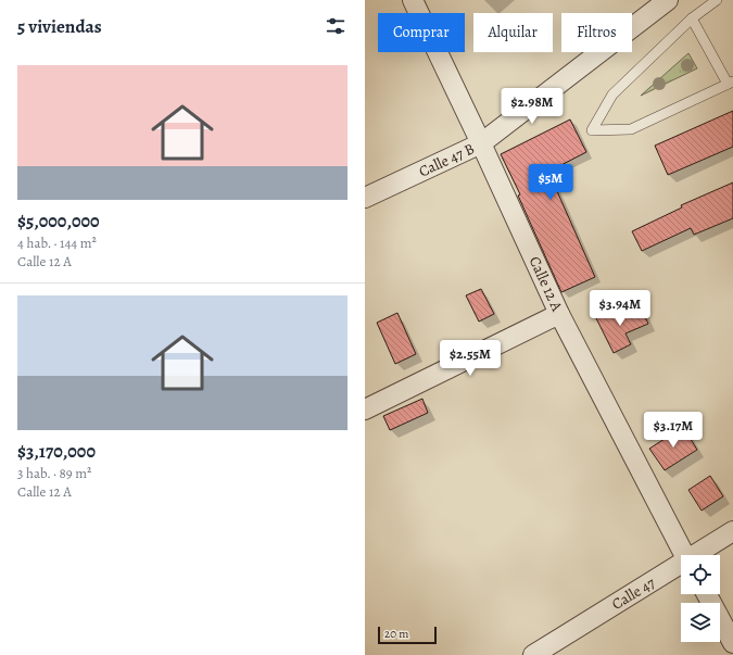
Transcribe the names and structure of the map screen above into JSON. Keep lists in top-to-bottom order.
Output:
{
  "streets": {
    "street": ["Calle 47 B", "Calle 12 A", "Calle 47"]
  },
  "crossings": [
    ["Calle 47 B", "Calle 12 A"]
  ],
  "scale_bar": "20 m",
  "page": {
    "heading": "5 viviendas",
    "chip": ["Comprar", "Alquilar", "Filtros"],
    "list": [
      {
        "name": "$5,000,000",
        "note": "4 hab. · 144 m² · Calle 12 A"
      },
      {
        "name": "$3,170,000",
        "note": "3 hab. · 89 m² · Calle 12 A"
      }
    ],
    "price": [
      "$2.98M",
      "$5M",
      "$3.94M",
      "$2.55M",
      "$3.17M"
    ],
    "scale": "20 m"
  }
}
